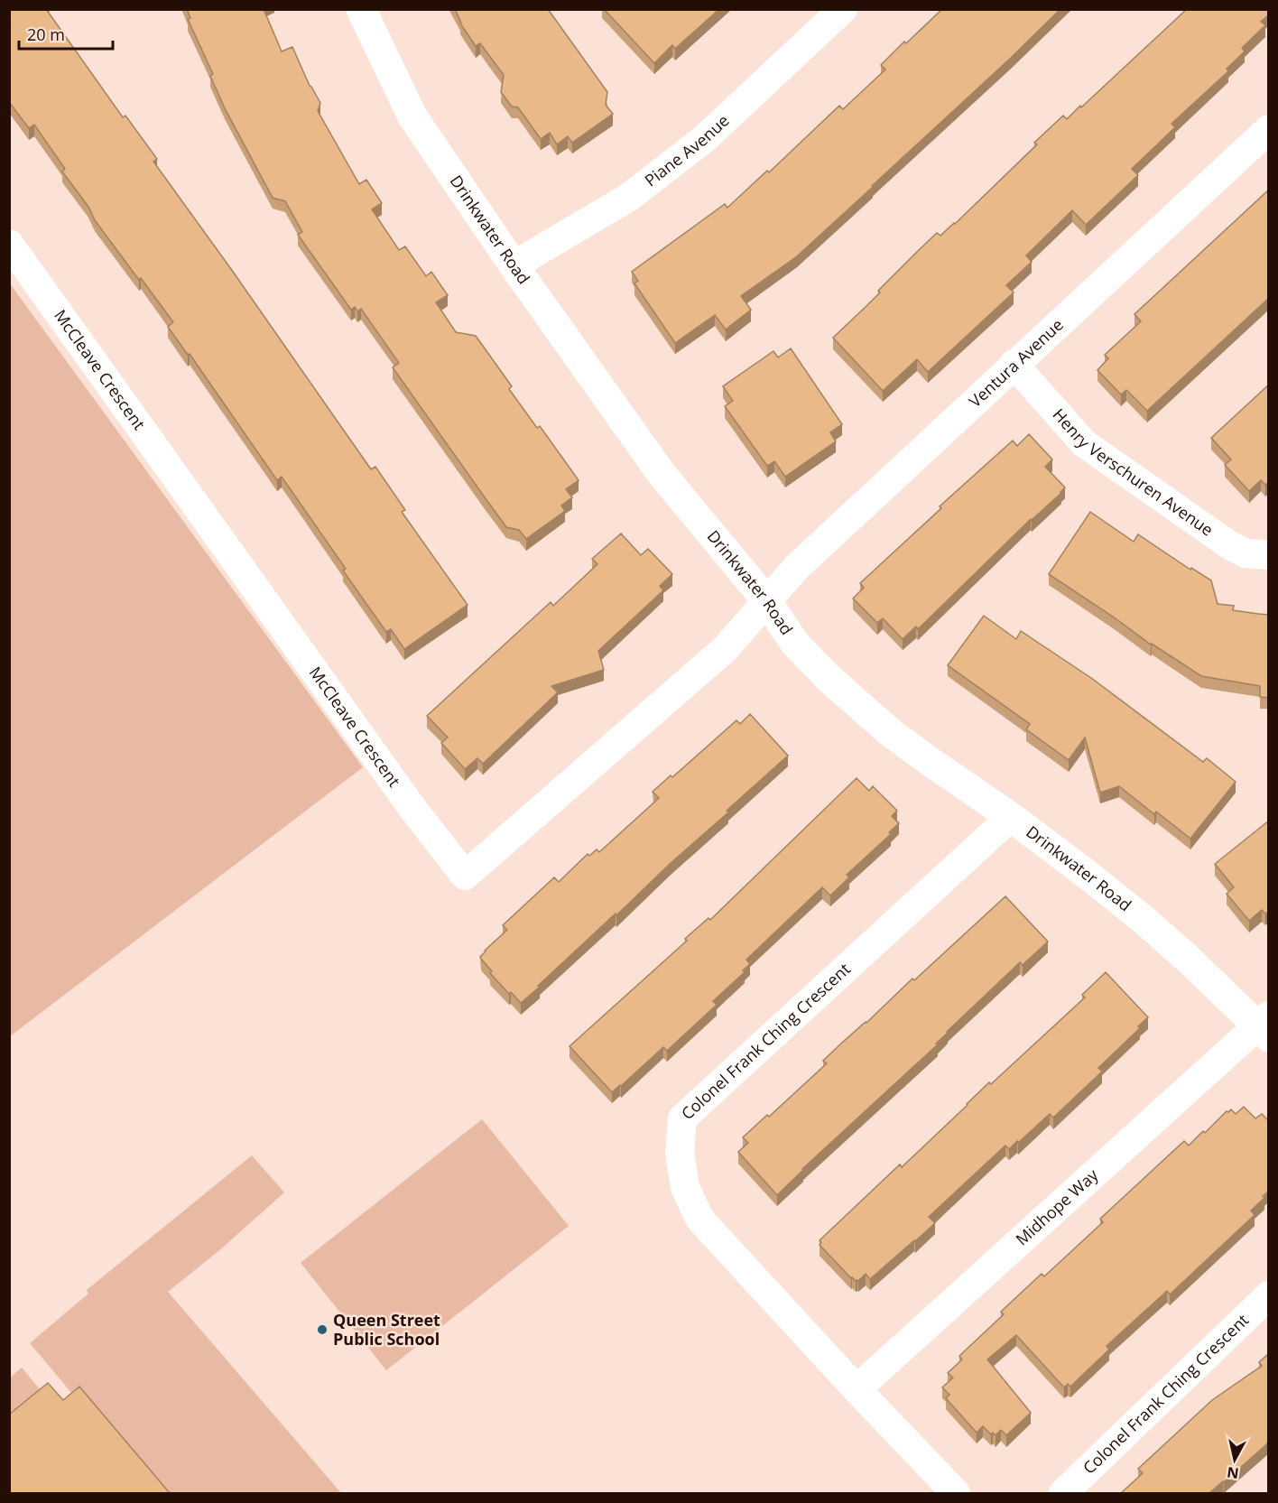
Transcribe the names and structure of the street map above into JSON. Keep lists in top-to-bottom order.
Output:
{
  "streets": {
    "street": [
      "Piane Avenue",
      "Drinkwater Road",
      "Ventura Avenue",
      "McCleave Crescent",
      "Henry Verschuren Avenue",
      "Colonel Frank Ching Crescent",
      "Midhope Way"
    ]
  },
  "crossings": [
    ["Piane Avenue", "Drinkwater Road"],
    ["Drinkwater Road", "Ventura Avenue"],
    ["Drinkwater Road", "McCleave Crescent"],
    ["Drinkwater Road", "Colonel Frank Ching Crescent"],
    ["Drinkwater Road", "Midhope Way"],
    ["Ventura Avenue", "McCleave Crescent"],
    ["Ventura Avenue", "Henry Verschuren Avenue"],
    ["Colonel Frank Ching Crescent", "Midhope Way"]
  ],
  "places": ["Queen Street Public School"],
  "scale_bar": "20 m",
  "north": "bottom"
}
